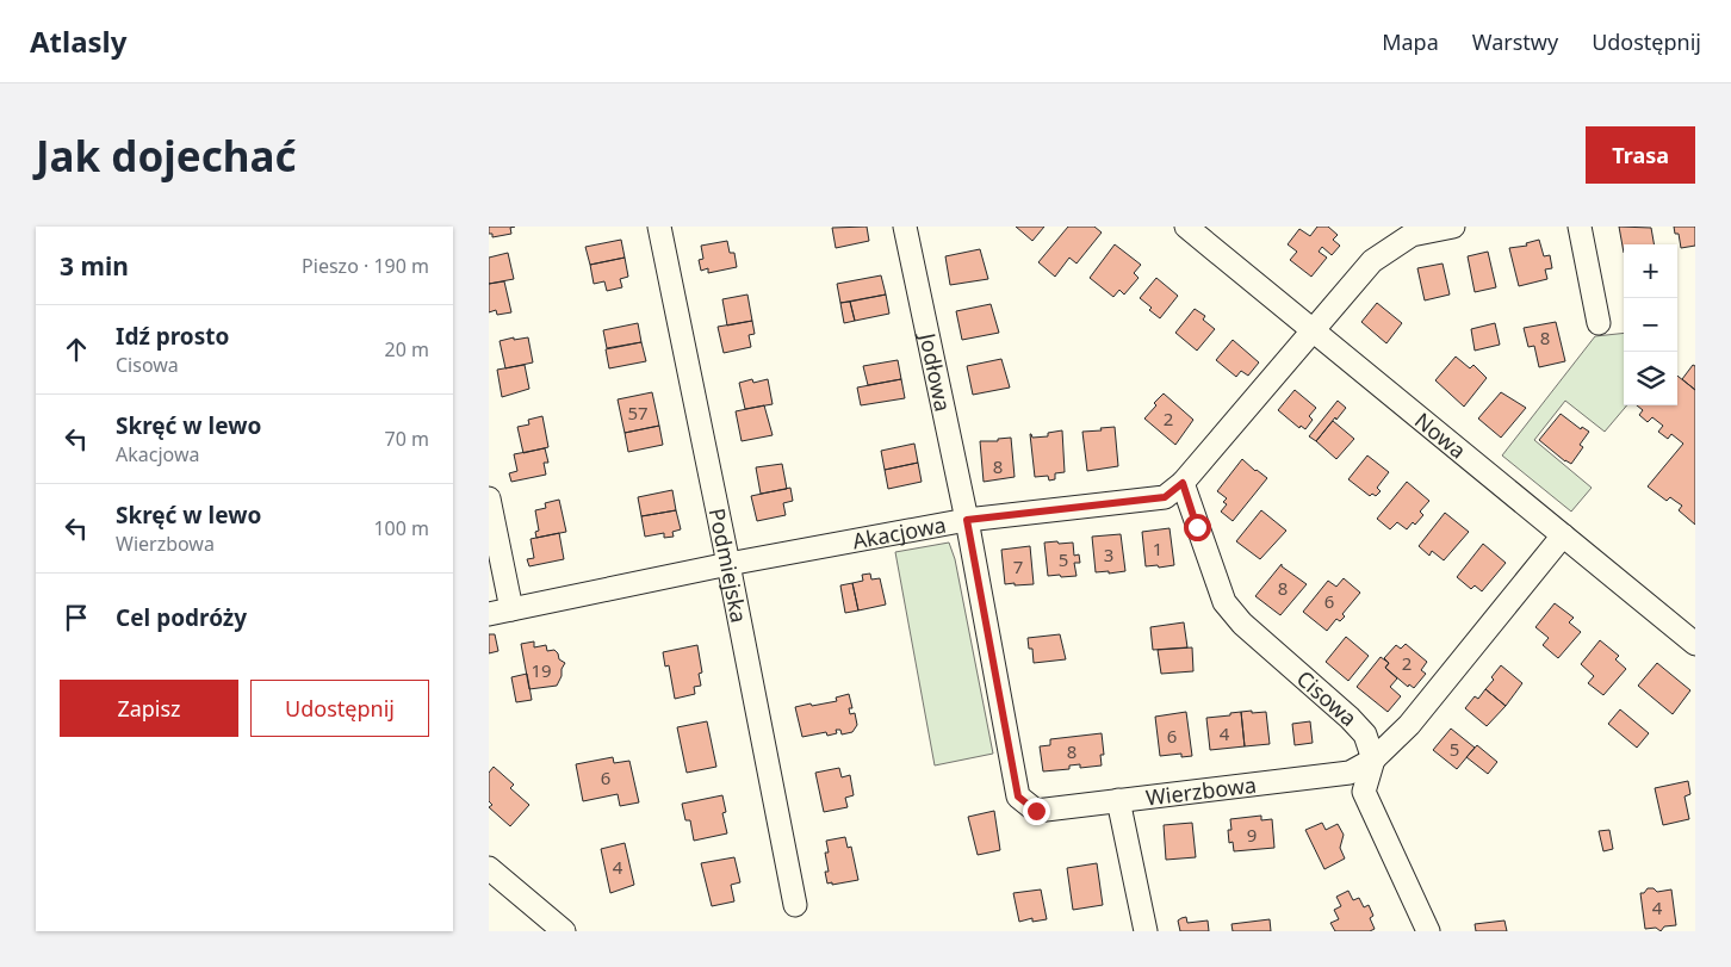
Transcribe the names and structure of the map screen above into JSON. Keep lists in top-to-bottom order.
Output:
{
  "streets": {
    "street": [
      "Jodłowa",
      "Nowa",
      "Akacjowa",
      "Podmiejska",
      "Cisowa",
      "Wierzbowa"
    ]
  },
  "crossings": [
    ["Jodłowa", "Akacjowa"],
    ["Jodłowa", "Wierzbowa"],
    ["Nowa", "Akacjowa"],
    ["Nowa", "Wierzbowa"],
    ["Akacjowa", "Podmiejska"],
    ["Akacjowa", "Cisowa"],
    ["Akacjowa", "Wierzbowa"],
    ["Cisowa", "Wierzbowa"]
  ],
  "house_numbers": [
    "8",
    "57",
    "2",
    "8",
    "1",
    "3",
    "5",
    "7",
    "8",
    "6",
    "2",
    "19",
    "4",
    "6",
    "5",
    "8",
    "6",
    "9",
    "4",
    "4"
  ],
  "page": {
    "header": "Atlasly",
    "nav": ["Mapa", "Warstwy", "Udostępnij"],
    "buttons": [
      "Trasa",
      ["Zapisz", "Udostępnij"]
    ],
    "title": "Jak dojechać",
    "heading": ["3 min", "Pieszo · 190 m"],
    "map_buttons": ["+", "−"],
    "list": [
      ["Idź prosto", "Cisowa", "20 m"],
      ["Skręć w lewo", "Akacjowa", "70 m"],
      ["Skręć w lewo", "Wierzbowa", "100 m"],
      "Cel podróży"
    ]
  }
}
